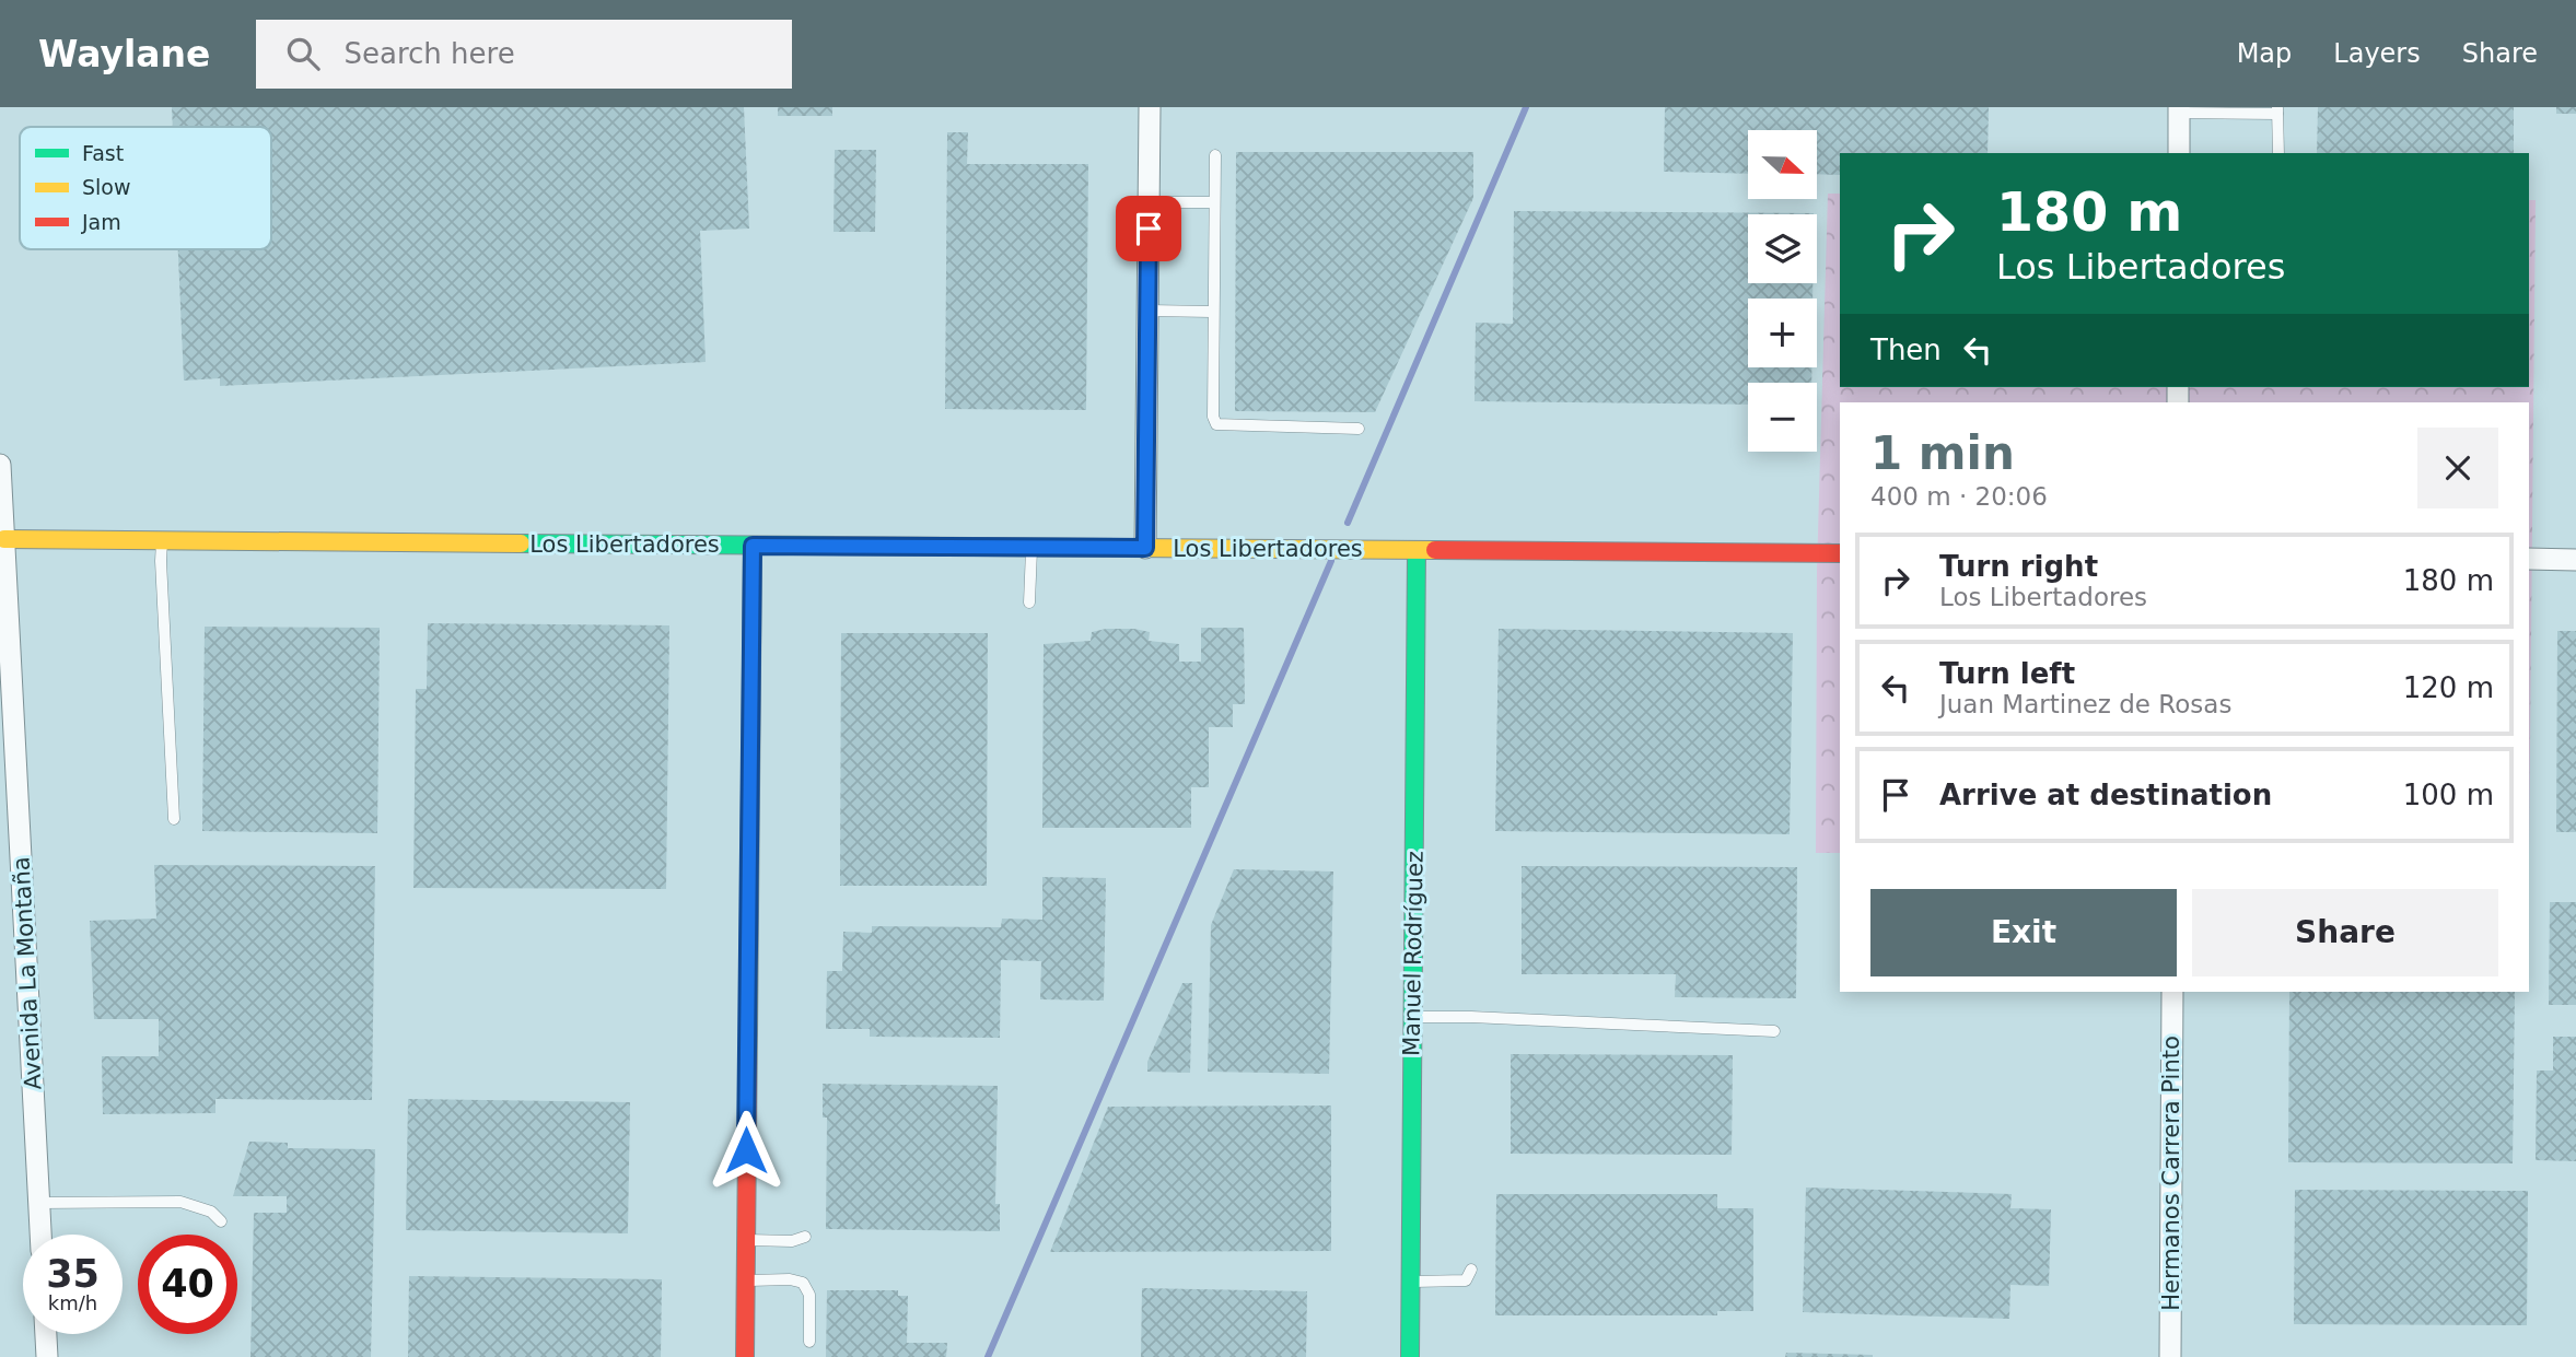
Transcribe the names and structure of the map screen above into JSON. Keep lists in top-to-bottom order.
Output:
{
  "streets": {
    "street": [
      "Los Libertadores",
      "Manuel Rodríguez",
      "Avenida La Montaña",
      "Hermanos Carrera Pinto"
    ]
  },
  "crossings": [
    ["Los Libertadores", "Manuel Rodríguez"],
    ["Los Libertadores", "Avenida La Montaña"]
  ],
  "legend": ["Fast", "Slow", "Jam"],
  "north": "right",
  "page": {
    "header": "Waylane",
    "search": "Search here",
    "nav": ["Map", "Layers", "Share"],
    "map_buttons": ["+", "−"],
    "turn": ["180 m", "Los Libertadores"],
    "then": "Then",
    "heading": ["1 min", "400 m · 20:06"],
    "list": [
      {
        "name": "Turn right",
        "note": "Los Libertadores",
        "value": "180 m"
      },
      {
        "name": "Turn left",
        "note": "Juan Martinez de Rosas",
        "value": "120 m"
      },
      {
        "name": "Arrive at destination",
        "value": "100 m"
      }
    ],
    "buttons": ["Exit", "Share"],
    "speed": "35 km/h",
    "limit": "40"
  }
}
